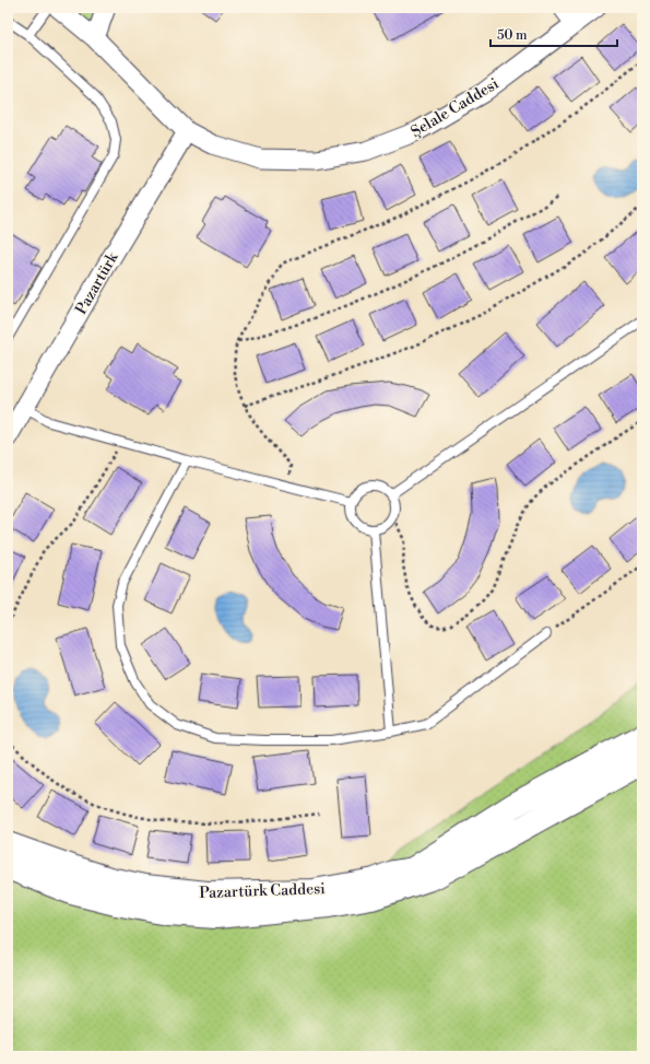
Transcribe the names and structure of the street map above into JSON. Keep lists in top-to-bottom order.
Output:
{
  "streets": {
    "street": ["Şelale Caddesi", "Pazartürk", "Pazartürk Caddesi"]
  },
  "crossings": [
    ["Şelale Caddesi", "Pazartürk"]
  ],
  "scale_bar": "50 m"
}
